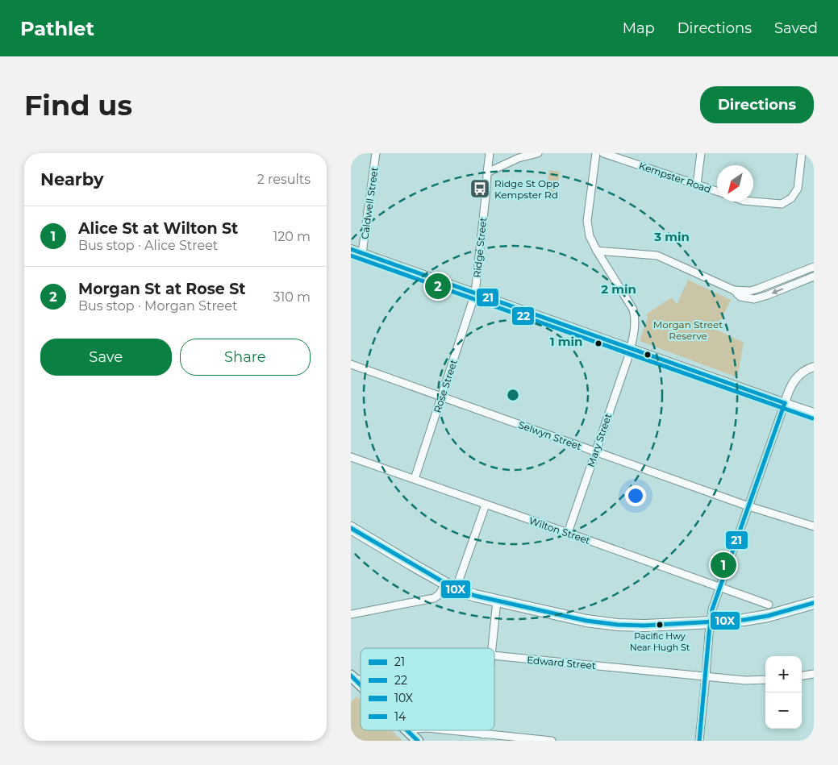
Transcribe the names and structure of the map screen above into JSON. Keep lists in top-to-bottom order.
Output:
{
  "streets": {
    "street": [
      "Kempster Road",
      "Caldwell Street",
      "Ridge Street",
      "Rose Street",
      "Selwyn Street",
      "Mary Street",
      "Wilton Street",
      "Edward Street"
    ]
  },
  "crossings": [
    ["Ridge Street", "Rose Street"],
    ["Rose Street", "Selwyn Street"],
    ["Rose Street", "Wilton Street"],
    ["Selwyn Street", "Mary Street"],
    ["Mary Street", "Wilton Street"]
  ],
  "parks": ["Morgan Street Reserve"],
  "places": {
    "bus stop": ["Ridge St Opp Kempster Rd"],
    "other": ["Pacific Hwy Near Hugh St"]
  },
  "lines": [
    "transit line 21",
    "transit line 22",
    "transit line 10X",
    "transit line 14"
  ],
  "legend": [
    "21",
    "22",
    "10X",
    "14"
  ],
  "north": "bottom left",
  "page": {
    "header": "Pathlet",
    "nav": ["Map", "Directions", "Saved"],
    "buttons": [
      "Directions",
      ["Save", "Share"]
    ],
    "title": "Find us",
    "heading": ["Nearby", "2 results"],
    "list": [
      {
        "mark": "1",
        "name": "Alice St at Wilton St",
        "note": "Bus stop · Alice Street",
        "value": "120 m"
      },
      {
        "mark": "2",
        "name": "Morgan St at Rose St",
        "note": "Bus stop · Morgan Street",
        "value": "310 m"
      }
    ],
    "pins": ["2", "1"],
    "map_buttons": ["+", "−"]
  },
  "rings": ["3 min", "2 min", "1 min"]
}
